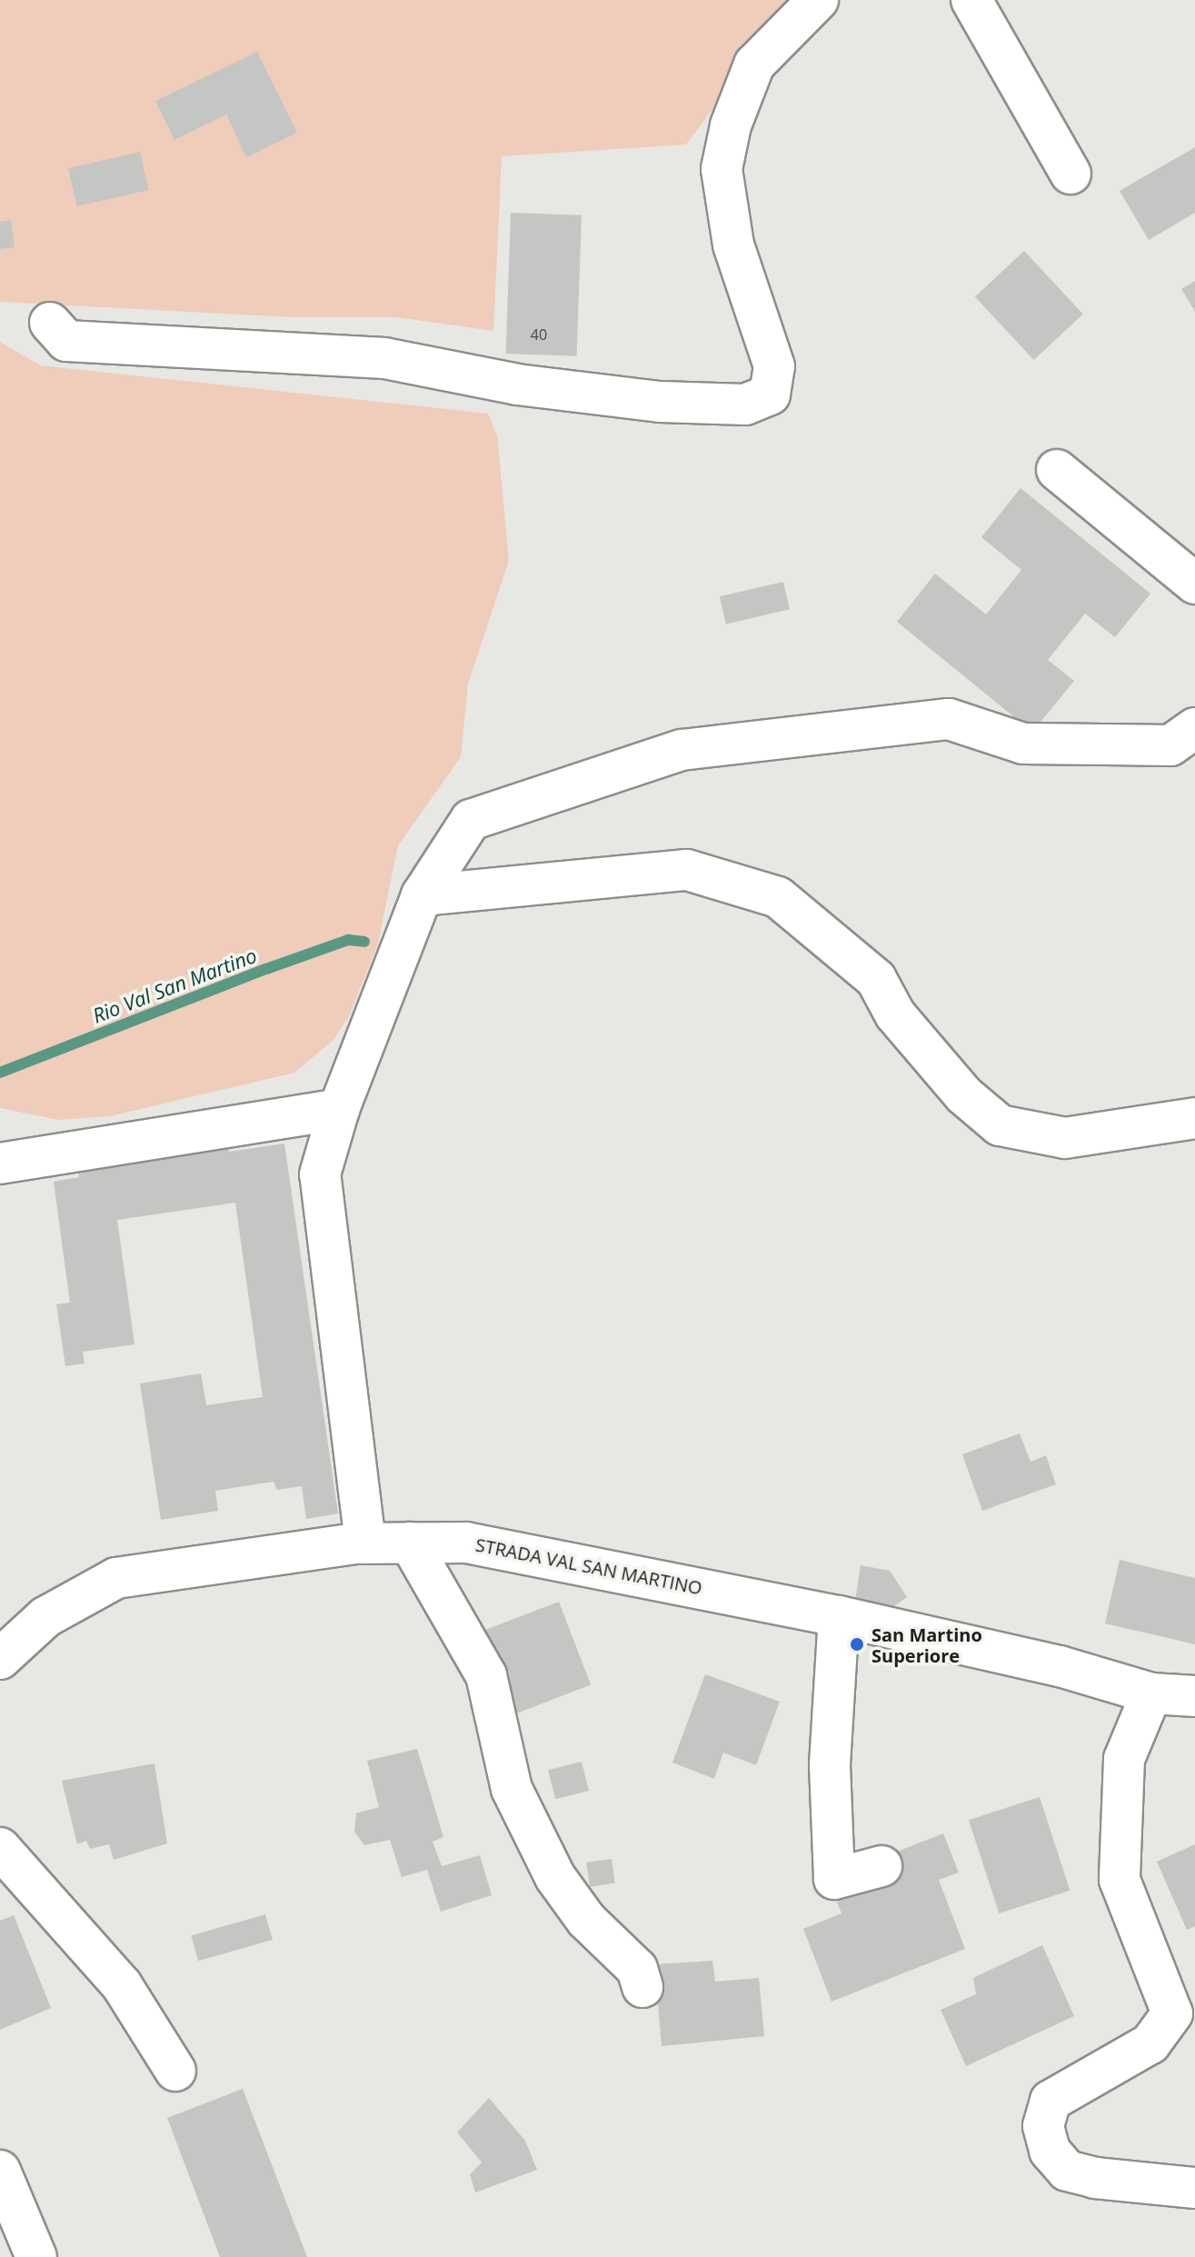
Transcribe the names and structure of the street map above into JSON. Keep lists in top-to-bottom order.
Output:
{
  "streets": {
    "street": ["STRADA VAL SAN MARTINO"]
  },
  "water": ["Rio Val San Martino"],
  "places": ["San Martino Superiore"],
  "house_numbers": ["40"]
}
